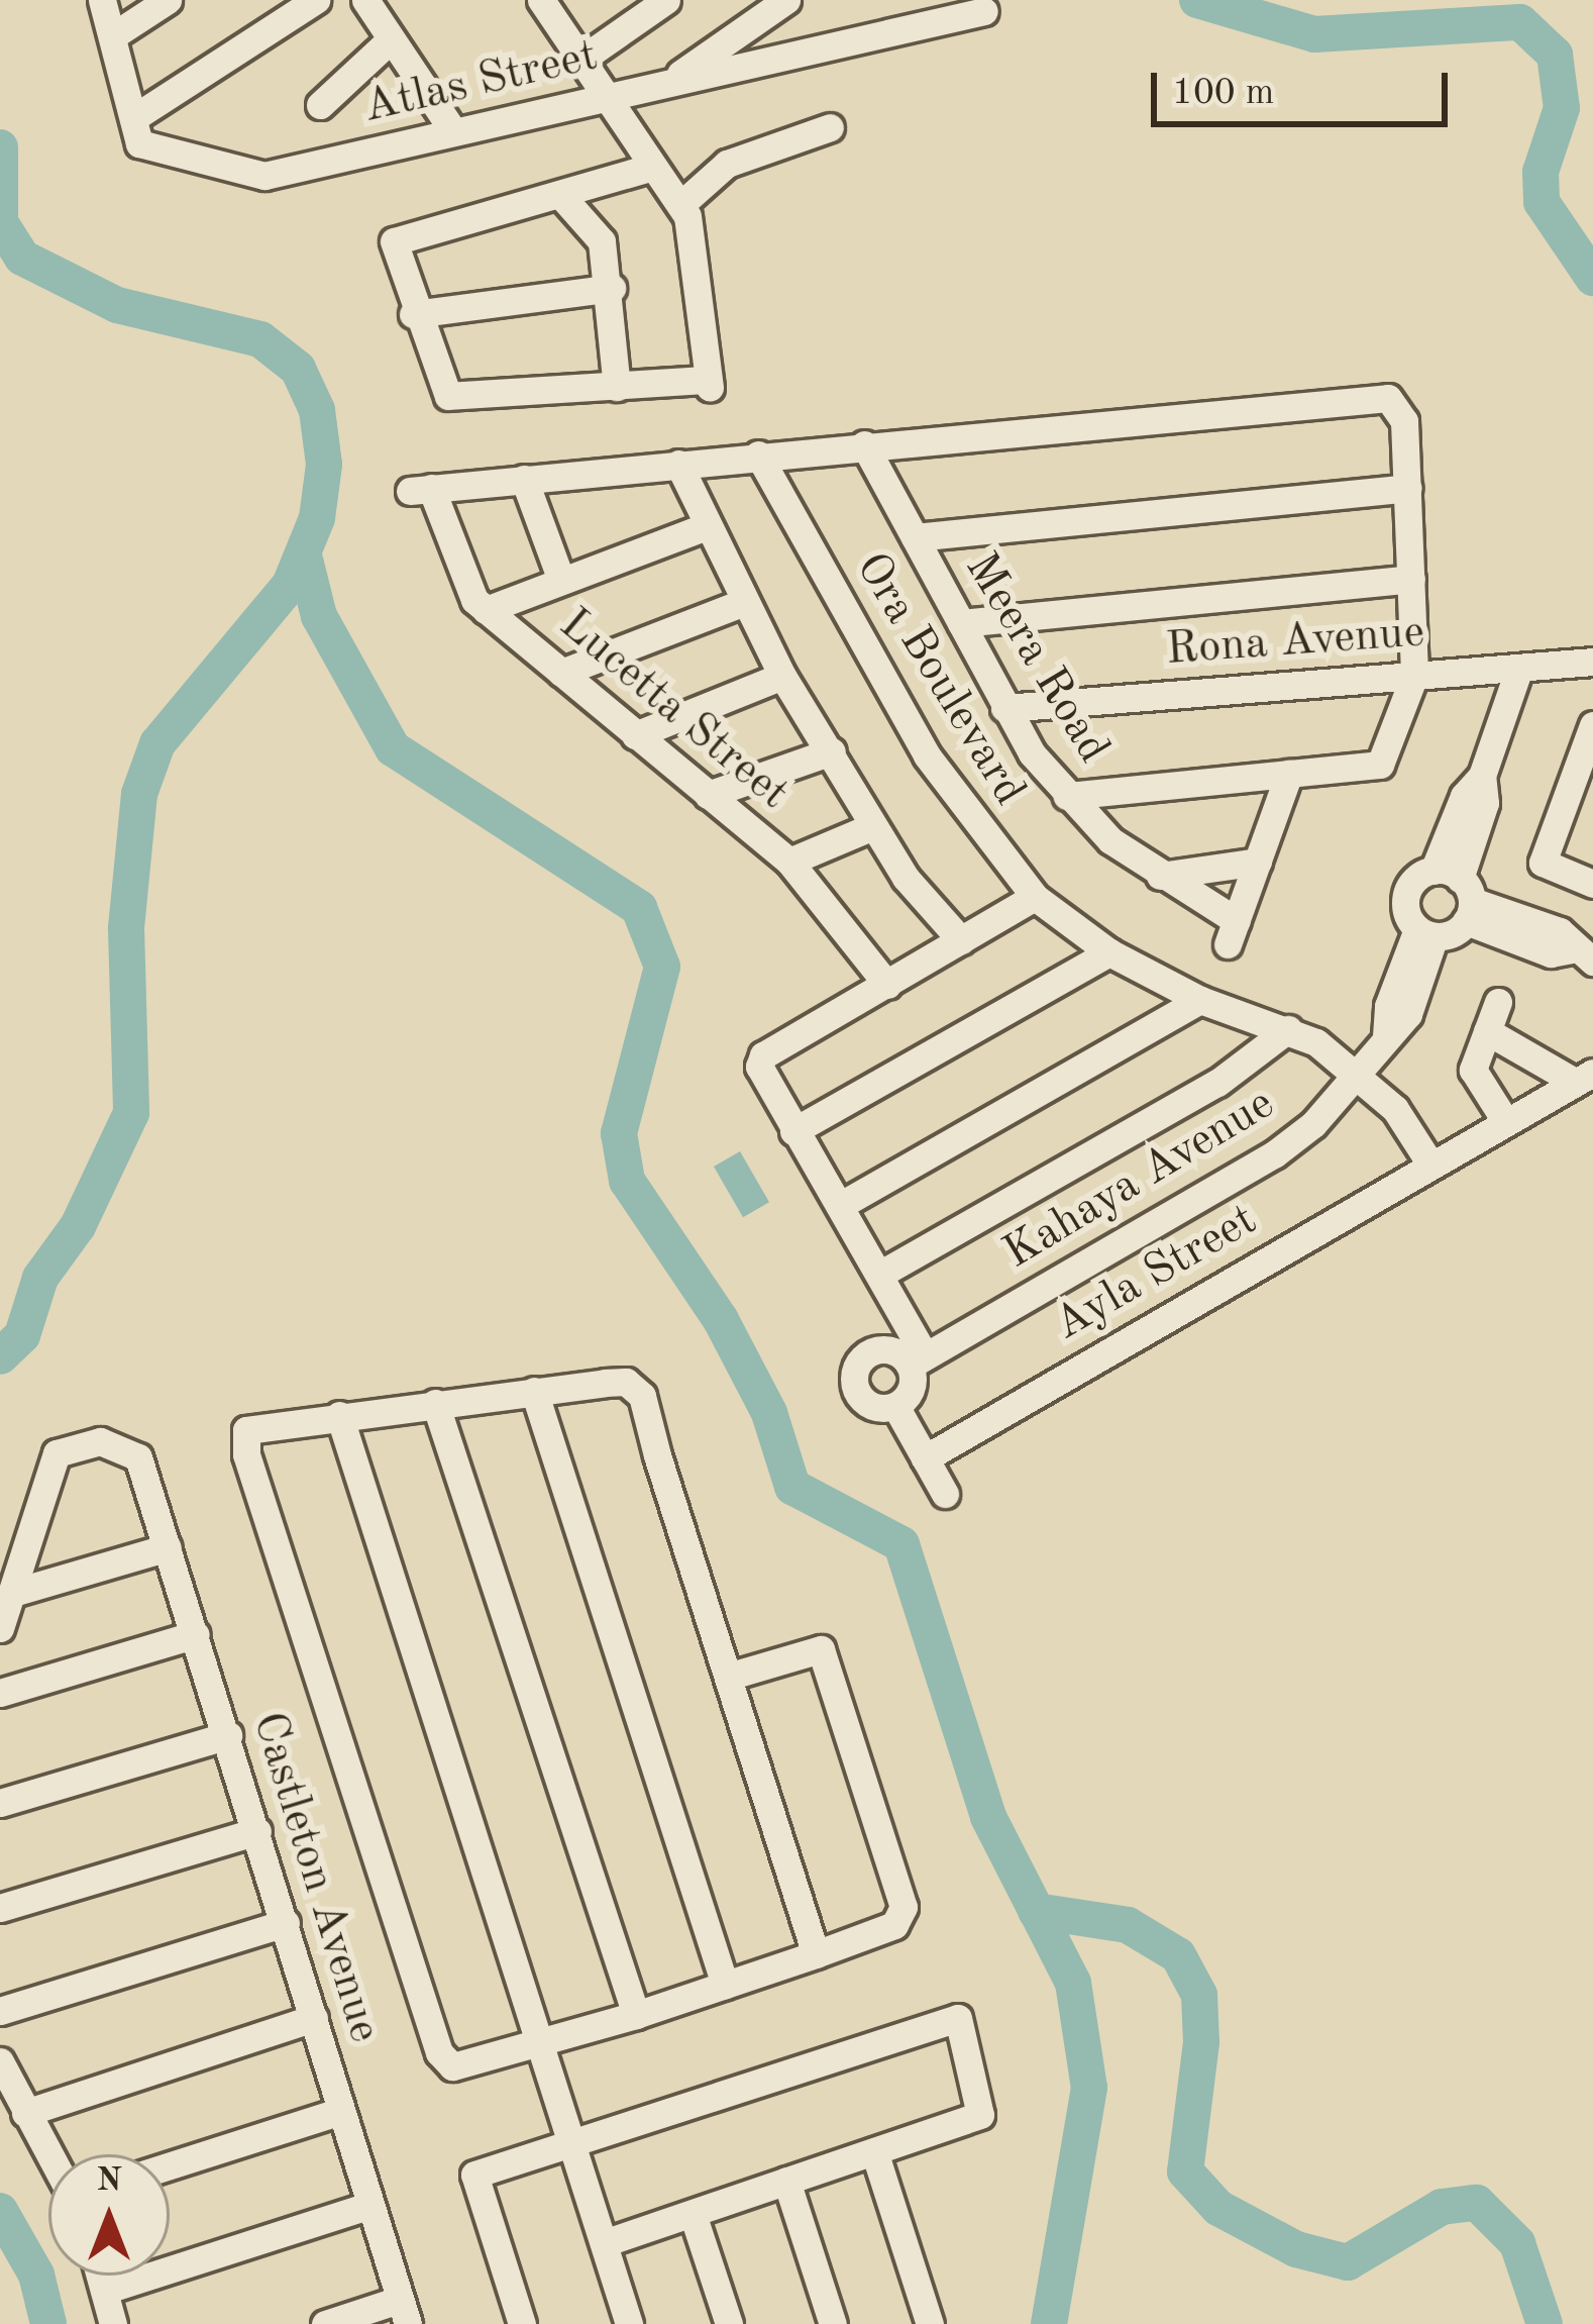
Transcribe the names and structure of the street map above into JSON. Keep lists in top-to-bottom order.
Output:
{
  "streets": {
    "street": [
      "Atlas Street",
      "Rona Avenue",
      "Meera Road",
      "Ora Boulevard",
      "Lucetta Street",
      "Kahaya Avenue",
      "Ayla Street",
      "Castleton Avenue"
    ]
  },
  "crossings": [
    ["Rona Avenue", "Meera Road"],
    ["Ora Boulevard", "Kahaya Avenue"],
    ["Ora Boulevard", "Ayla Street"]
  ],
  "scale_bar": "100 m",
  "north": "top"
}
